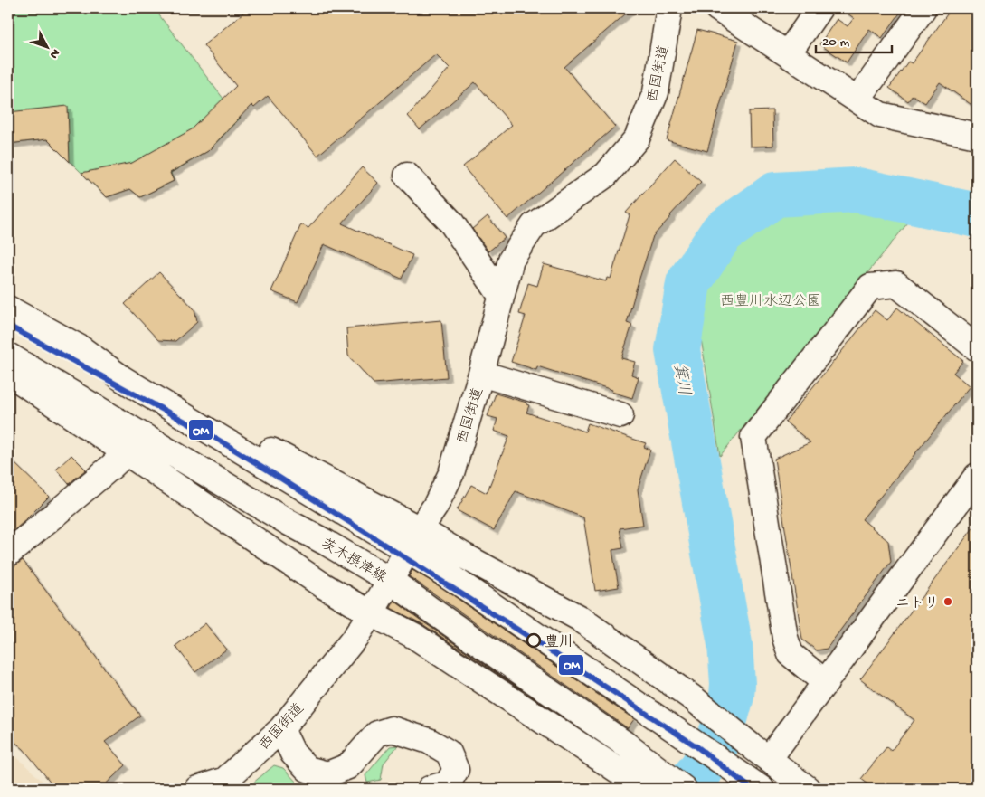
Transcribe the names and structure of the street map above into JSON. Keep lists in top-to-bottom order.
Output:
{
  "streets": {
    "main road": ["西国街道", "茨木摂津線"]
  },
  "crossings": [
    ["西国街道", "茨木摂津線"]
  ],
  "water": ["箕川"],
  "parks": ["西豊川水辺公園"],
  "places": ["ニトリ", "豊川"],
  "lines": ["transit line OM"],
  "scale_bar": "20 m",
  "north": "bottom right"
}
